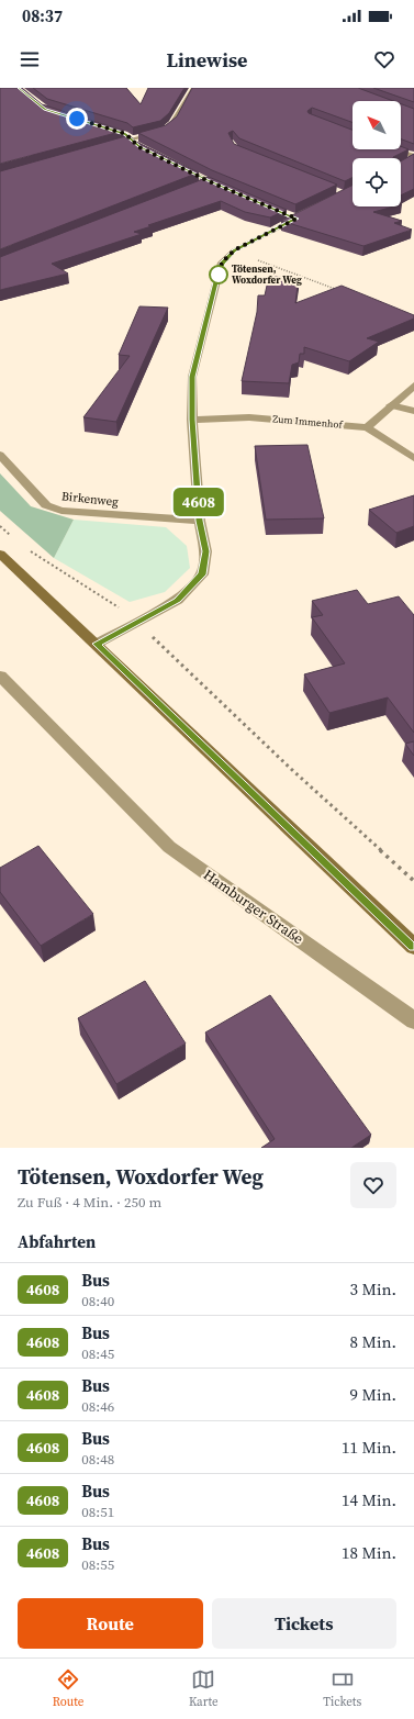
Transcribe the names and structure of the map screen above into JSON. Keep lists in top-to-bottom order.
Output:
{
  "streets": {
    "street": ["Zum Immenhof", "Birkenweg", "Hamburger Straße"]
  },
  "places": ["Tötensen, Woxdorfer Weg"],
  "lines": ["bus line 4608"],
  "north": "top left",
  "page": {
    "status": "08:37",
    "header": "Linewise",
    "on_map": "4608",
    "heading": [
      ["Tötensen, Woxdorfer Weg", "Zu Fuß · 4 Min. · 250 m"],
      "Abfahrten"
    ],
    "list": [
      {
        "mark": "4608",
        "name": "Bus",
        "note": "08:40",
        "value": "3 Min."
      },
      {
        "mark": "4608",
        "name": "Bus",
        "note": "08:45",
        "value": "8 Min."
      },
      {
        "mark": "4608",
        "name": "Bus",
        "note": "08:46",
        "value": "9 Min."
      },
      {
        "mark": "4608",
        "name": "Bus",
        "note": "08:48",
        "value": "11 Min."
      },
      {
        "mark": "4608",
        "name": "Bus",
        "note": "08:51",
        "value": "14 Min."
      },
      {
        "mark": "4608",
        "name": "Bus",
        "note": "08:55",
        "value": "18 Min."
      }
    ],
    "buttons": ["Route", "Tickets"],
    "tabs": ["Route", "Karte", "Tickets"]
  }
}
